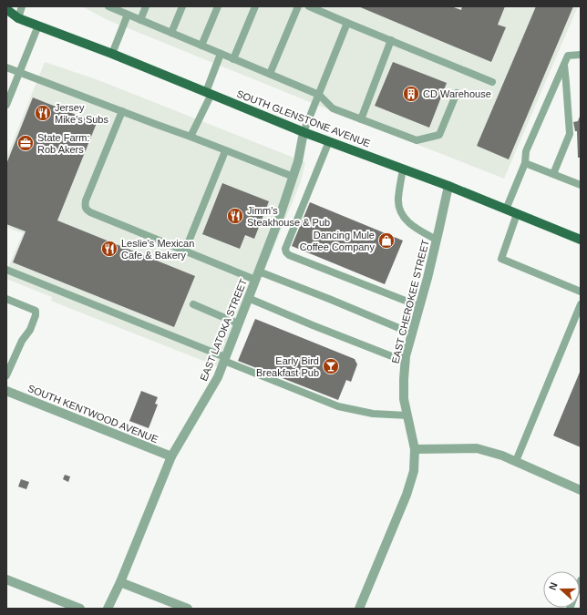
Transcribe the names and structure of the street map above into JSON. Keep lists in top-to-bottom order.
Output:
{
  "streets": {
    "main road": ["SOUTH GLENSTONE AVENUE"],
    "street": ["EAST CHEROKEE STREET", "EAST LATOKA STREET", "SOUTH KENTWOOD AVENUE"]
  },
  "crossings": [
    ["SOUTH GLENSTONE AVENUE", "EAST CHEROKEE STREET"],
    ["SOUTH GLENSTONE AVENUE", "EAST LATOKA STREET"],
    ["EAST LATOKA STREET", "SOUTH KENTWOOD AVENUE"]
  ],
  "places": {
    "building": ["CD Warehouse"],
    "restaurant": ["Jersey Mike's Subs", "Jimm's Steakhouse & Pub", "Leslie's Mexican Cafe & Bakery"],
    "office": ["State Farm: Rob Akers"],
    "shop": ["Dancing Mule Coffee Company"],
    "bar": ["Early Bird Breakfast Pub"]
  },
  "north": "left"
}
